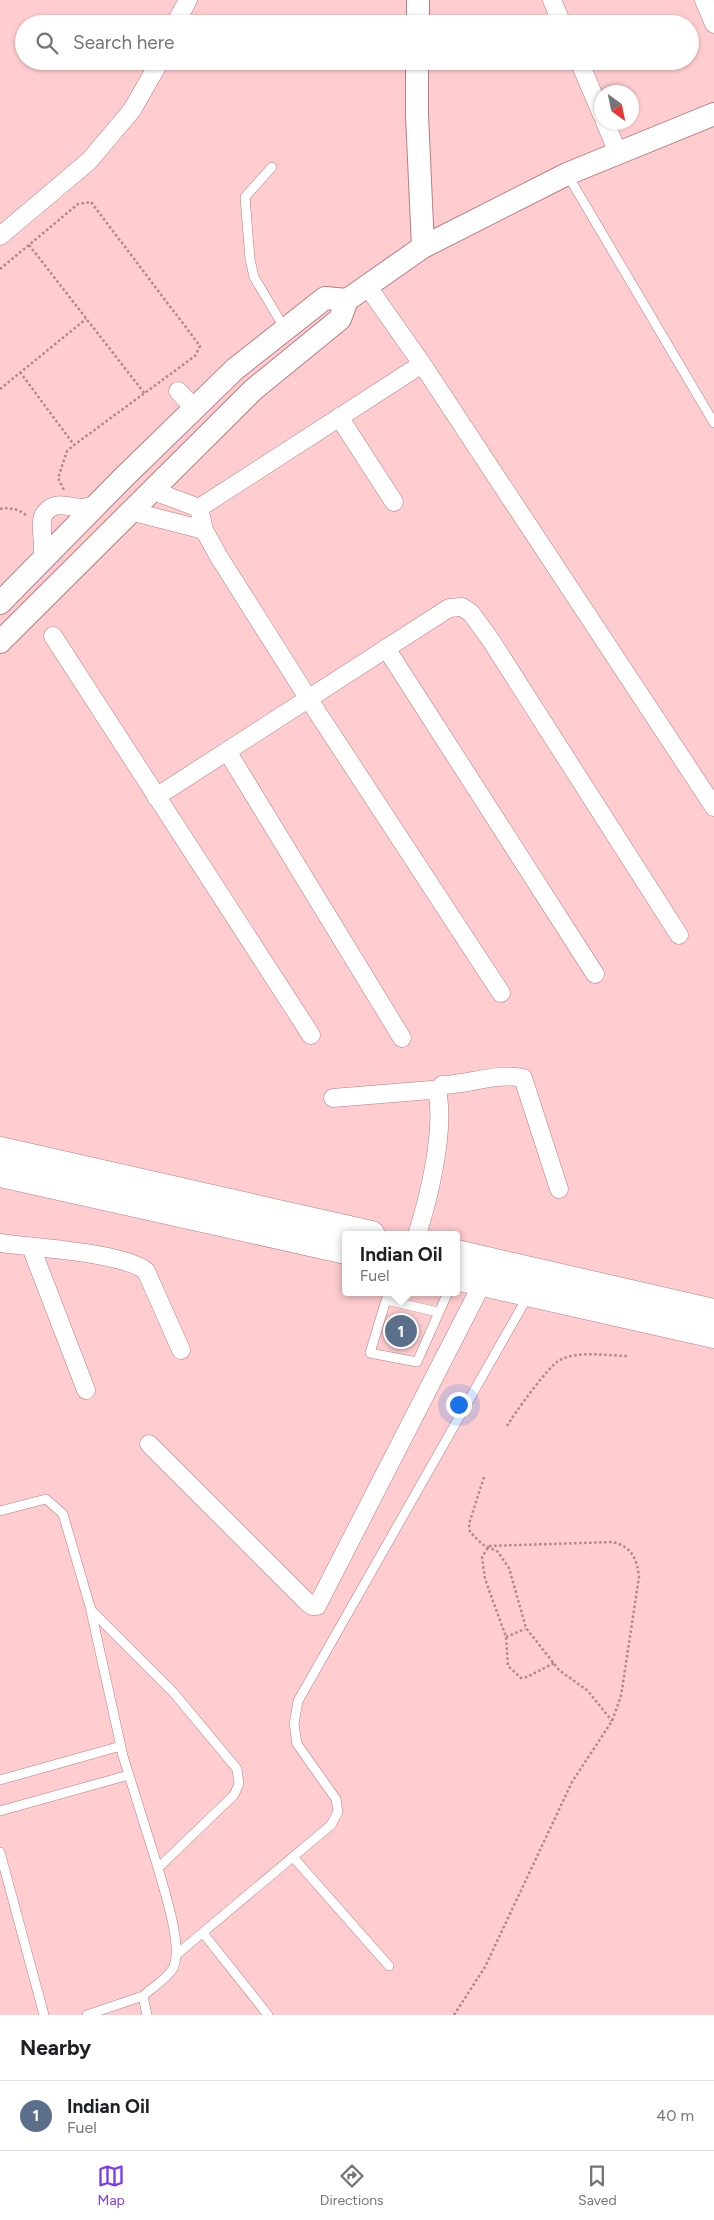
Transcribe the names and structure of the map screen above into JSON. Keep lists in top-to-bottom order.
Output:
{
  "north": "bottom right",
  "page": {
    "search": "Search here",
    "popup": ["Indian Oil", "Fuel"],
    "pins": "1",
    "heading": "Nearby",
    "list": [
      {
        "mark": "1",
        "name": "Indian Oil",
        "note": "Fuel",
        "value": "40 m"
      }
    ],
    "nav": ["Map", "Directions", "Saved"]
  }
}
